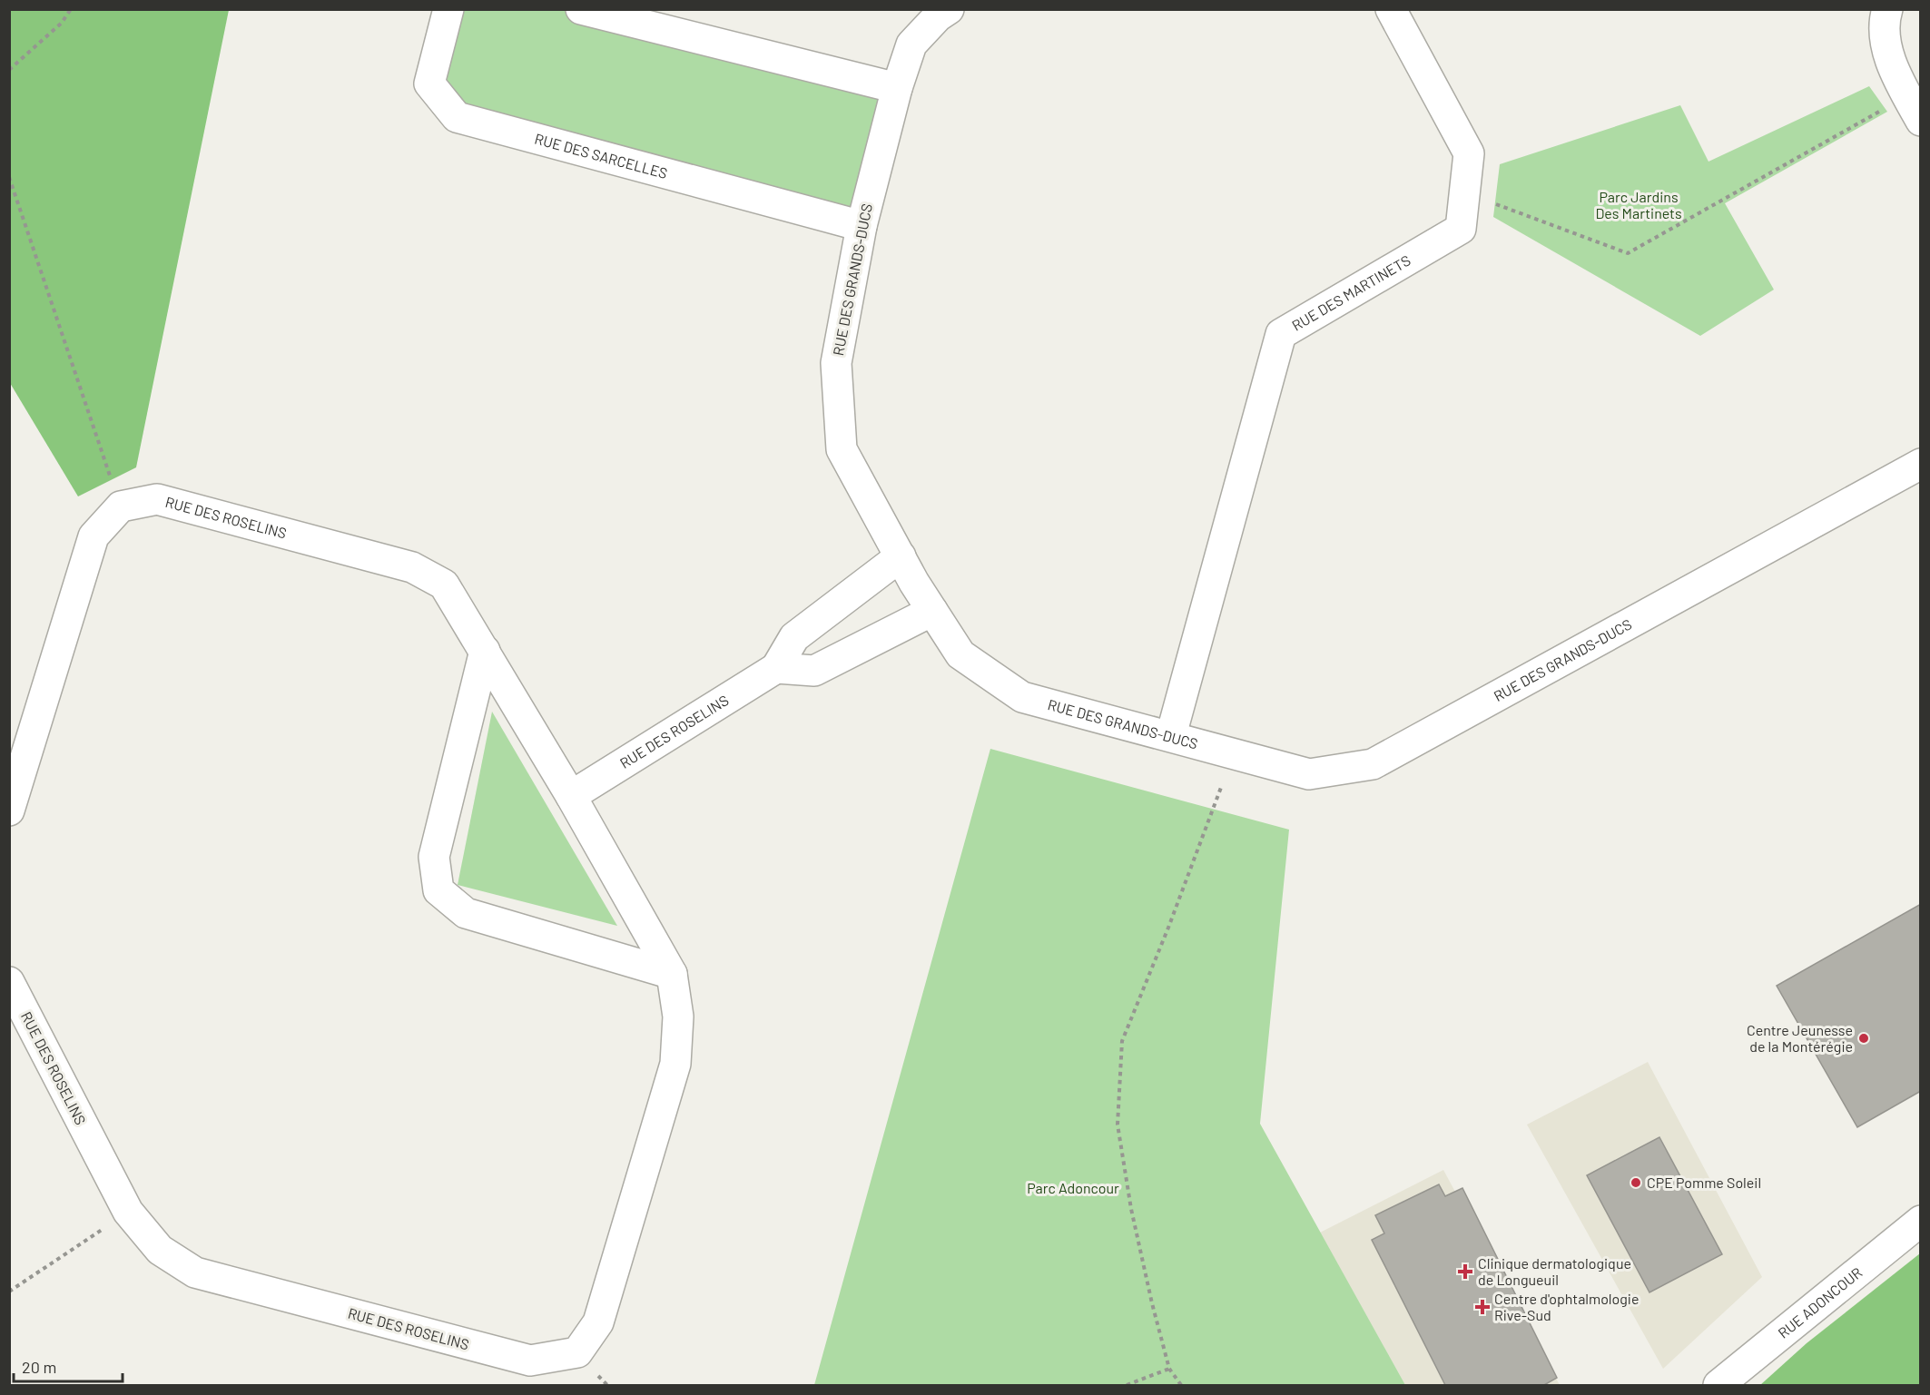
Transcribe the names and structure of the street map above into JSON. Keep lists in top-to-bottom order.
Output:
{
  "streets": {
    "street": [
      "RUE DES SARCELLES",
      "RUE DES GRANDS-DUCS",
      "RUE DES MARTINETS",
      "RUE DES ROSELINS",
      "RUE ADONCOUR"
    ]
  },
  "crossings": [
    ["RUE DES SARCELLES", "RUE DES GRANDS-DUCS"],
    ["RUE DES GRANDS-DUCS", "RUE DES MARTINETS"],
    ["RUE DES GRANDS-DUCS", "RUE DES ROSELINS"]
  ],
  "parks": ["Parc Jardins Des Martinets", "Parc Adoncour"],
  "places": {
    "other": ["Centre Jeunesse de la Montérégie", "CPE Pomme Soleil"],
    "health": ["Clinique dermatologique de Longueuil", "Centre d'ophtalmologie Rive-Sud"]
  },
  "scale_bar": "20 m"
}
